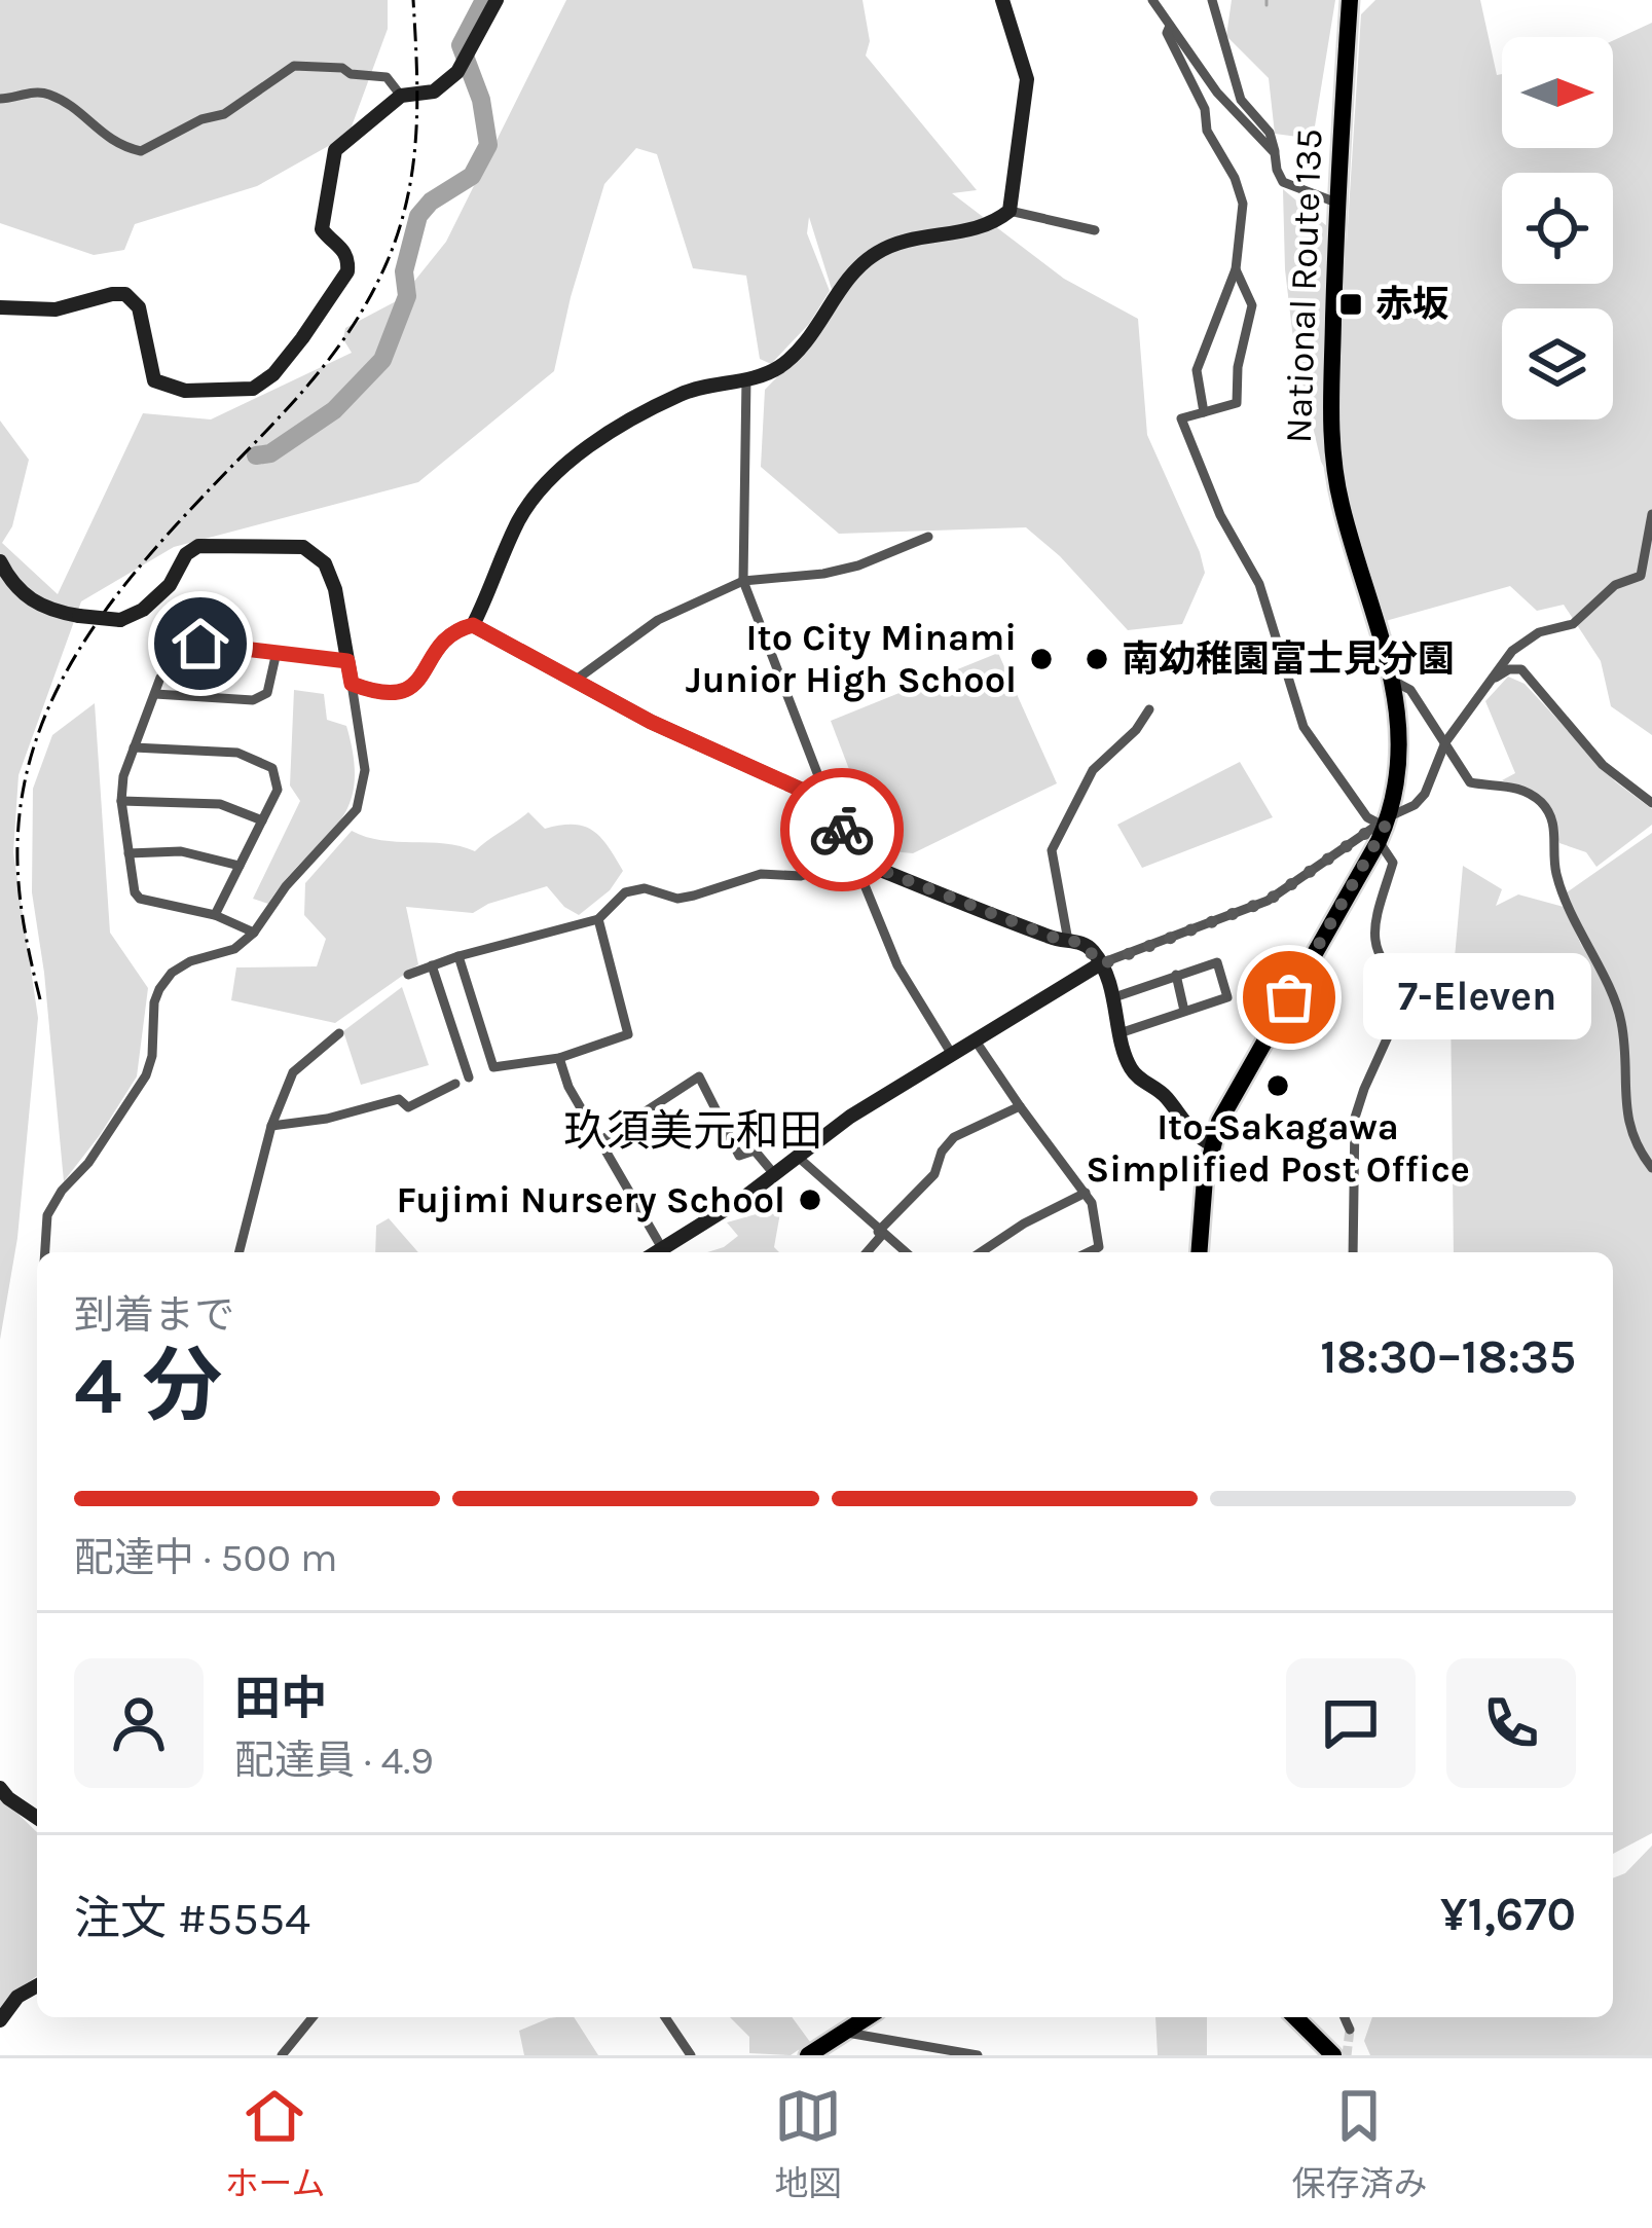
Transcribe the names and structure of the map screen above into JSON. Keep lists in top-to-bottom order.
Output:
{
  "streets": {
    "highway": ["National Route 135"]
  },
  "districts": ["玖須美元和田"],
  "places": {
    "transit": ["赤坂"],
    "other": [
      "Ito City Minami Junior High School",
      "南幼稚園富士見分園",
      "7-Eleven",
      "Ito-Sakagawa Simplified Post Office",
      "Fujimi Nursery School"
    ]
  },
  "north": "right",
  "page": {
    "bubble": "7-Eleven",
    "heading": ["4 分", "到着まで", "18:30–18:35"],
    "panel": [
      "田中",
      "配達員 · 4.9",
      "注文 #5554",
      "¥1,670"
    ],
    "bar": "配達中 · 500 m",
    "tabs": ["ホーム", "地図", "保存済み"]
  }
}
